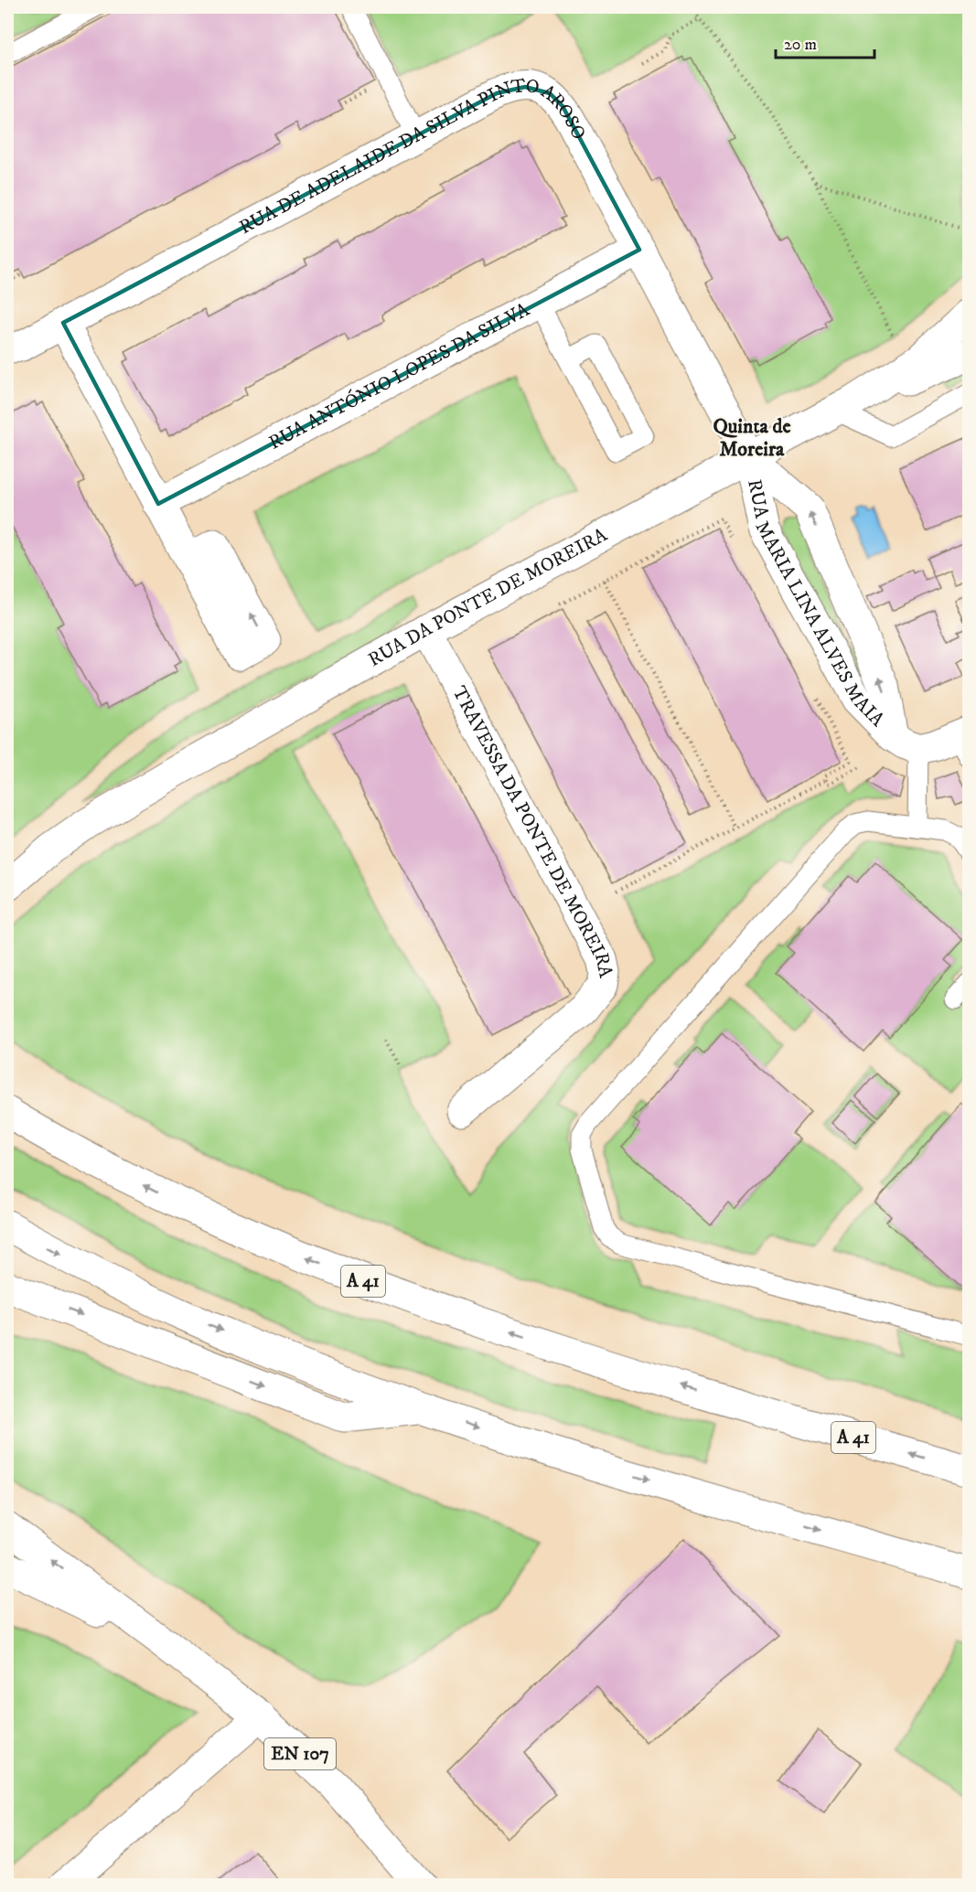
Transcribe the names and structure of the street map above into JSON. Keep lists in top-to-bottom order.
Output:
{
  "streets": {
    "main road": [
      "RUA DE ADELAIDE DA SILVA PINTO AROSO",
      "RUA ANTÓNIO LOPES DA SILVA",
      "RUA DA PONTE DE MOREIRA",
      "RUA MARIA LINA ALVES MAIA",
      "TRAVESSA DA PONTE DE MOREIRA",
      "A 41",
      "EN 107"
    ]
  },
  "crossings": [
    ["RUA DE ADELAIDE DA SILVA PINTO AROSO", "RUA ANTÓNIO LOPES DA SILVA"],
    ["RUA DE ADELAIDE DA SILVA PINTO AROSO", "RUA DA PONTE DE MOREIRA"],
    ["RUA DE ADELAIDE DA SILVA PINTO AROSO", "RUA MARIA LINA ALVES MAIA"],
    ["RUA DA PONTE DE MOREIRA", "RUA MARIA LINA ALVES MAIA"],
    ["RUA DA PONTE DE MOREIRA", "TRAVESSA DA PONTE DE MOREIRA"]
  ],
  "districts": ["Quinta de Moreira"],
  "scale_bar": "20 m"
}
